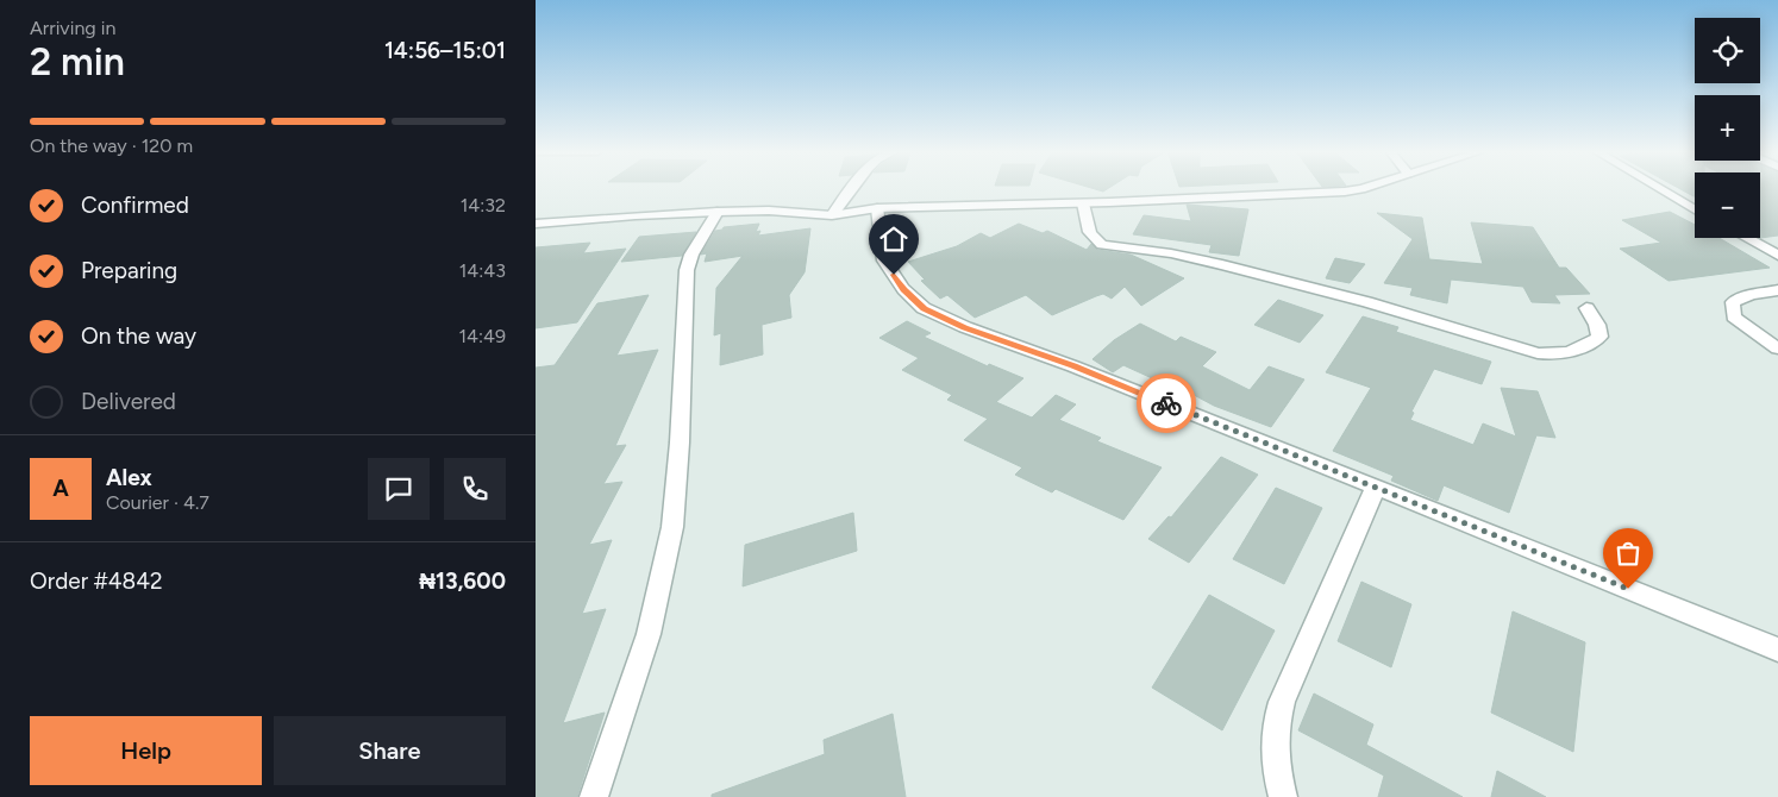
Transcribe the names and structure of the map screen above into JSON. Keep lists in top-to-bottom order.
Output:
{
  "page": {
    "heading": ["2 min", "Arriving in", "14:56–15:01"],
    "panel": [
      "Alex",
      "Courier · 4.7",
      "Order #4842",
      "₦13,600"
    ],
    "map_buttons": ["+", "−"],
    "bar": "On the way · 120 m",
    "list": [
      ["Confirmed", "14:32"],
      ["Preparing", "14:43"],
      ["On the way", "14:49"],
      "Delivered"
    ],
    "round": "A",
    "buttons": ["Help", "Share"]
  }
}
